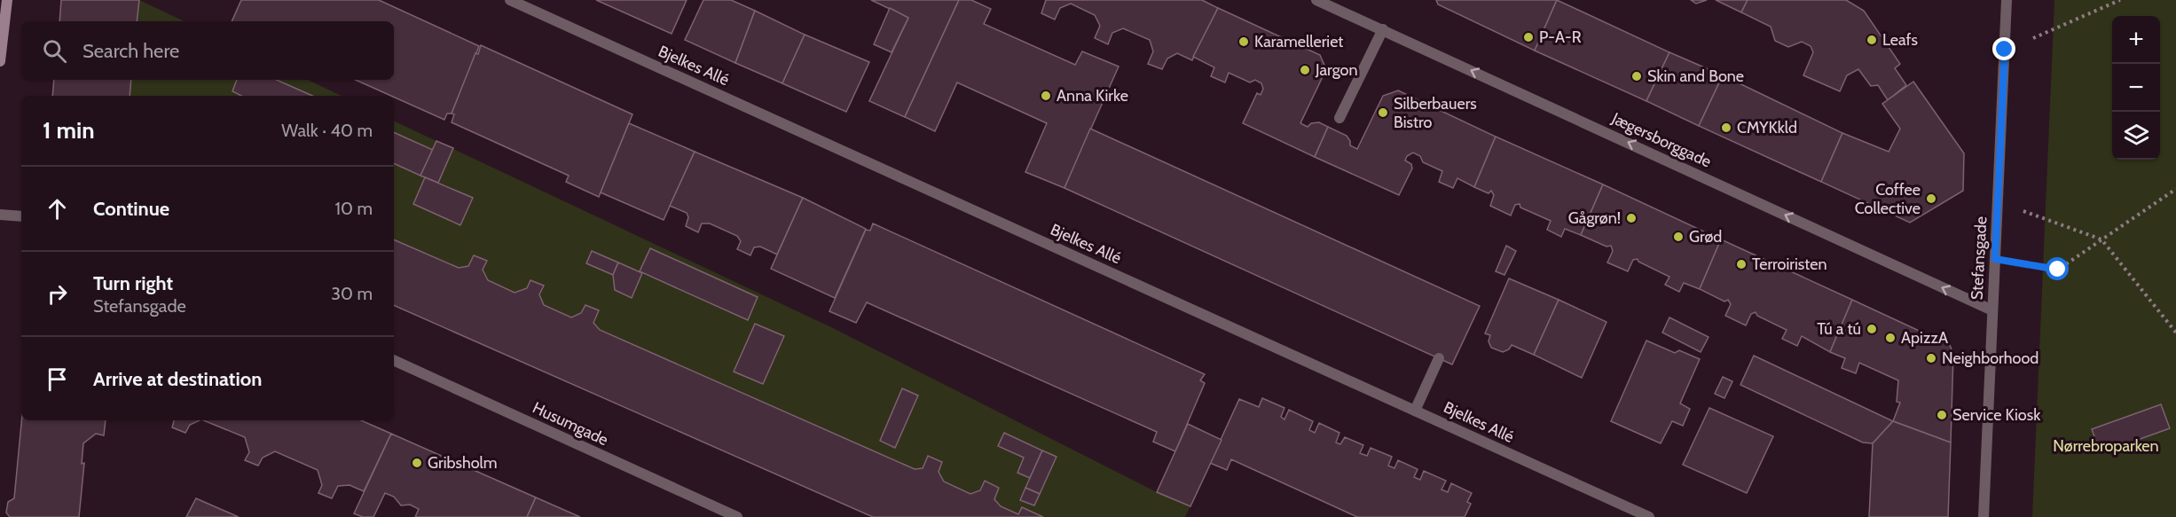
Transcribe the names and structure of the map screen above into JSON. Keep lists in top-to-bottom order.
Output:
{
  "streets": {
    "street": [
      "Bjelkes Allé",
      "Jægersborggade",
      "Stefansgade",
      "Husumgade"
    ]
  },
  "crossings": [
    ["Jægersborggade", "Stefansgade"]
  ],
  "one_way": ["Jægersborggade"],
  "parks": ["Nørrebroparken"],
  "places": [
    "P-A-R",
    "Leafs",
    "Karamelleriet",
    "Jargon",
    "Skin and Bone",
    "Anna Kirke",
    "Silberbauers Bistro",
    "CMYKkld",
    "Coffee Collective",
    "Gågrøn!",
    "Grød",
    "Terroiristen",
    "Tú a tú",
    "ApizzA",
    "Neighborhood",
    "Service Kiosk",
    "Gribsholm"
  ],
  "page": {
    "map_buttons": ["+", "−"],
    "search": "Search here",
    "heading": ["1 min", "Walk · 40 m"],
    "list": [
      ["Continue", "10 m"],
      ["Turn right", "Stefansgade", "30 m"],
      "Arrive at destination"
    ]
  }
}
